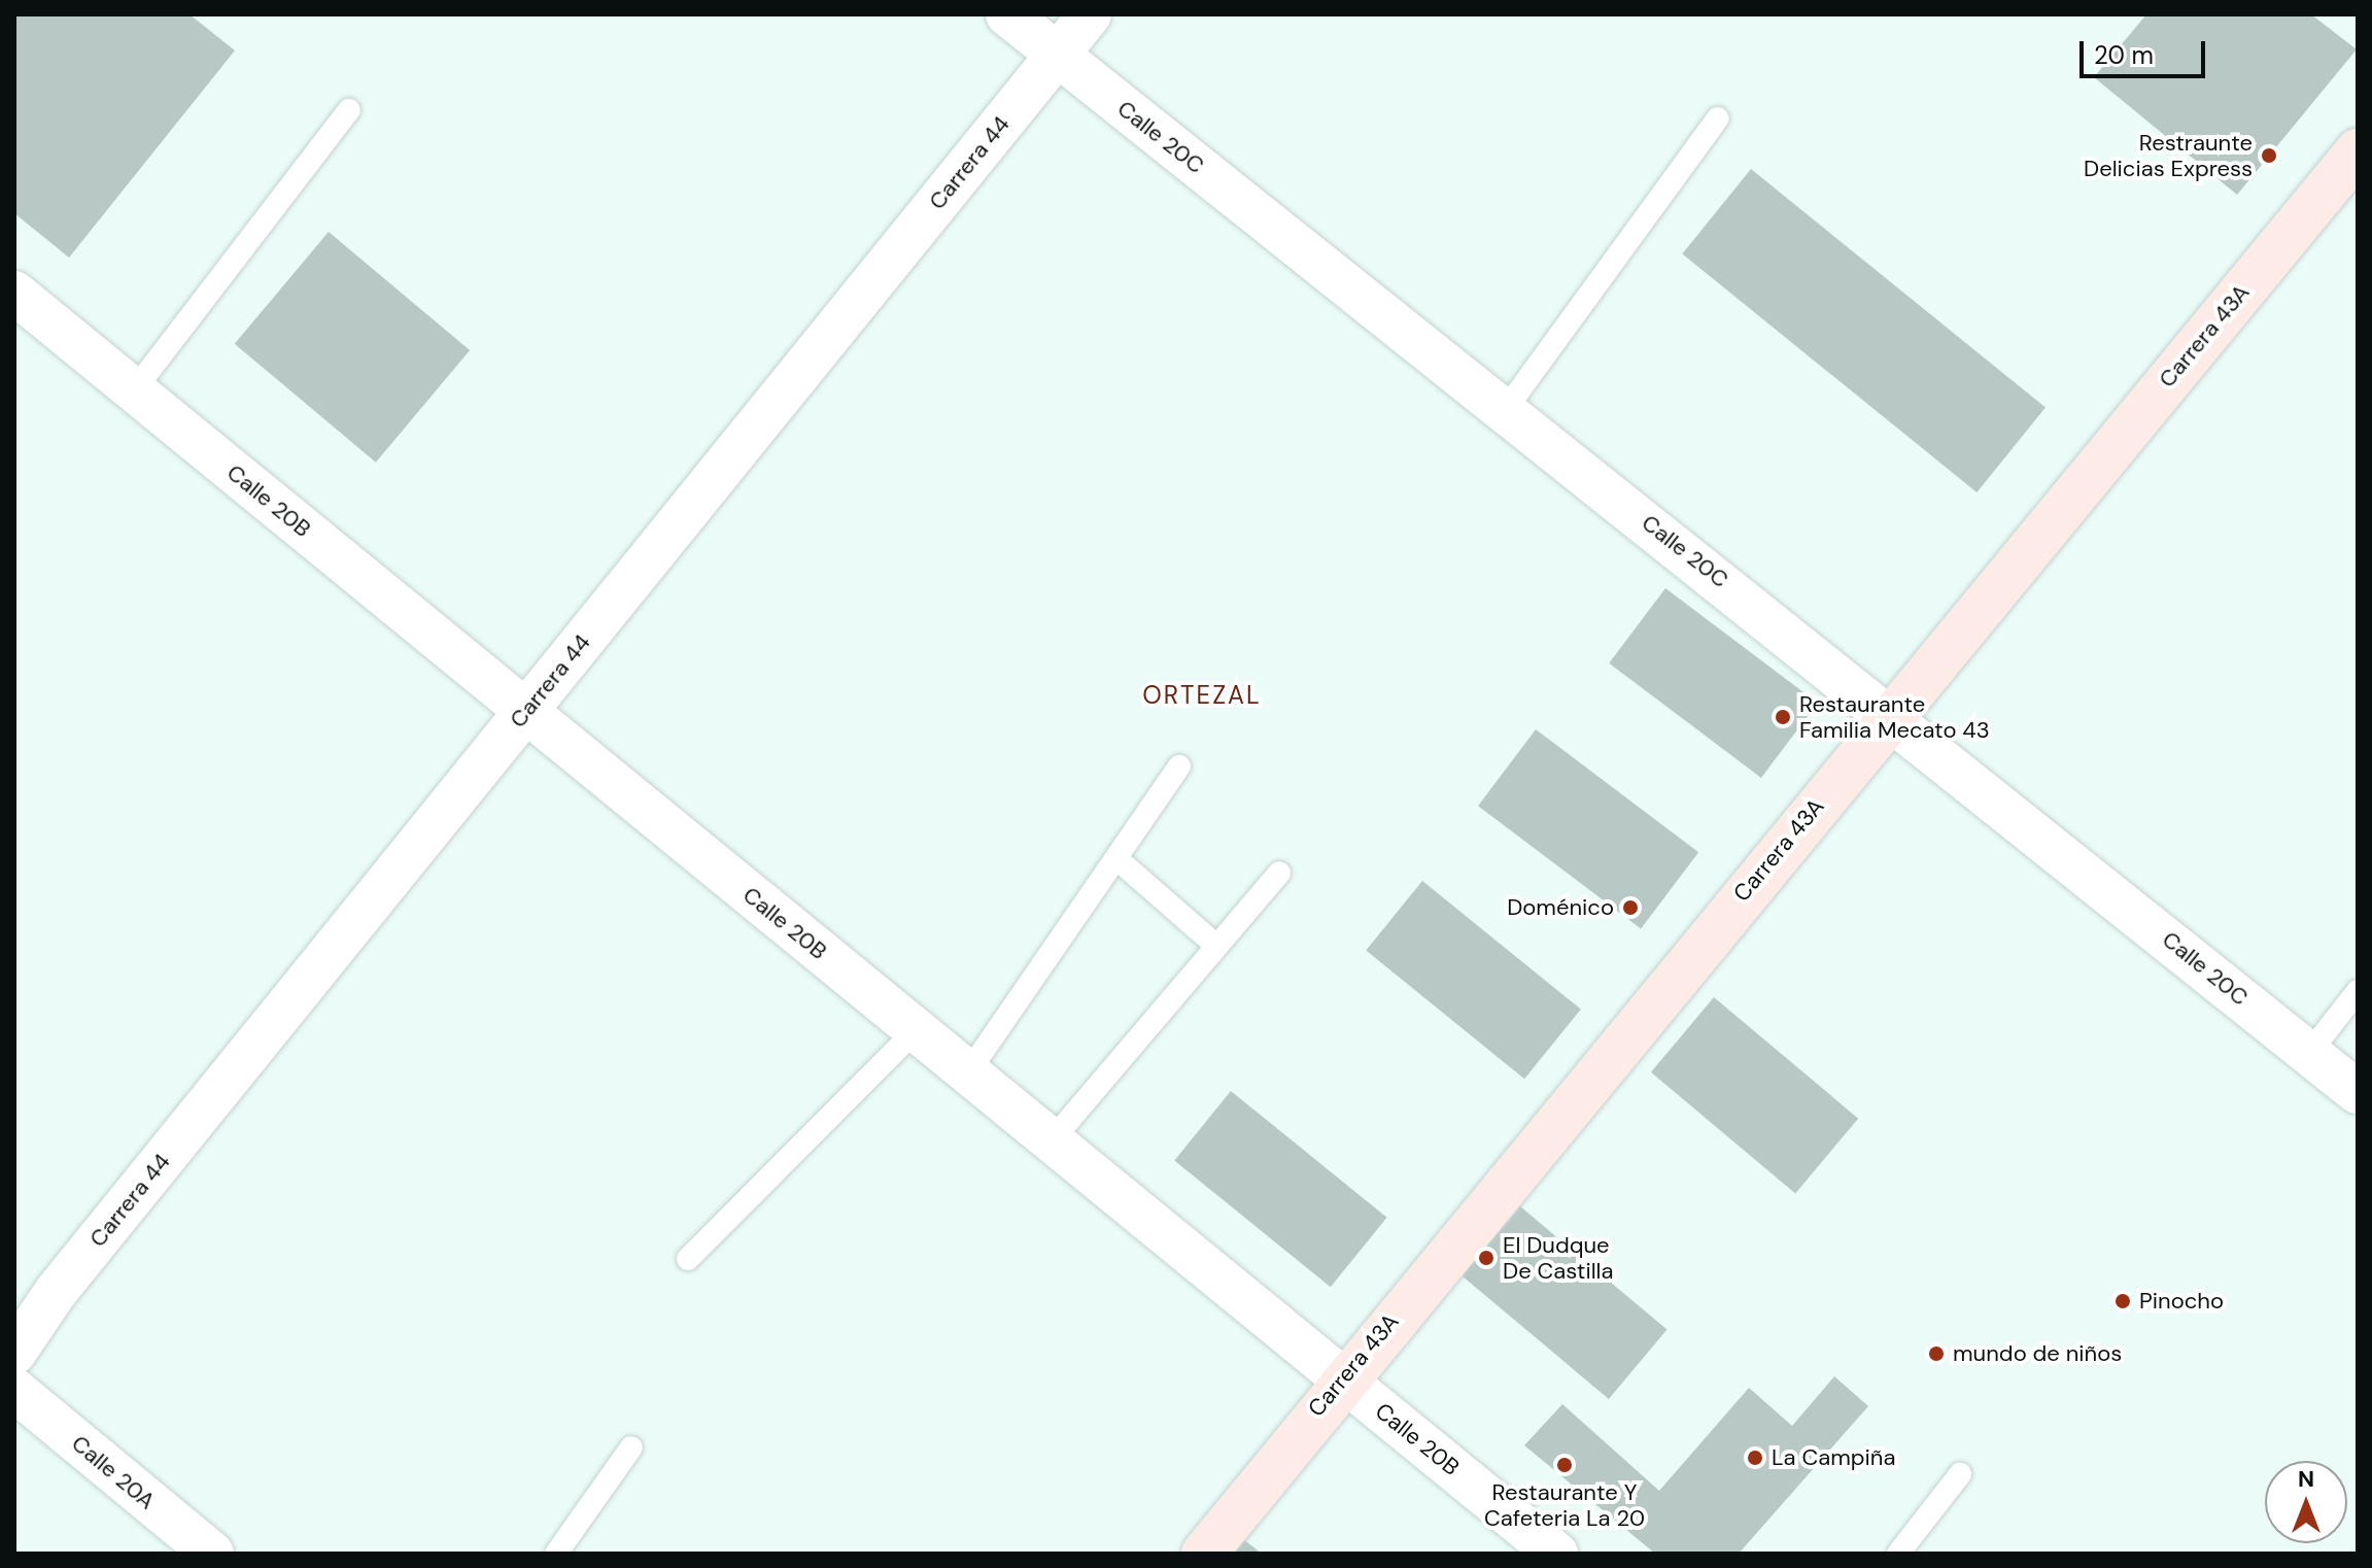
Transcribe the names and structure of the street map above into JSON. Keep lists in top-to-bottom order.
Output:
{
  "streets": {
    "street": [
      "Calle 20C",
      "Carrera 44",
      "Carrera 43A",
      "Calle 20B",
      "Calle 20A"
    ]
  },
  "crossings": [
    ["Calle 20C", "Carrera 44"],
    ["Calle 20C", "Carrera 43A"],
    ["Carrera 44", "Calle 20B"],
    ["Carrera 43A", "Calle 20B"]
  ],
  "districts": ["ORTEZAL"],
  "places": [
    "Restraunte Delicias Express",
    "Restaurante Familia Mecato 43",
    "Doménico",
    "El Dudque De Castilla",
    "Pinocho",
    "mundo de niños",
    "La Campiña",
    "Restaurante Y Cafeteria La 20"
  ],
  "scale_bar": "20 m",
  "north": "top"
}
